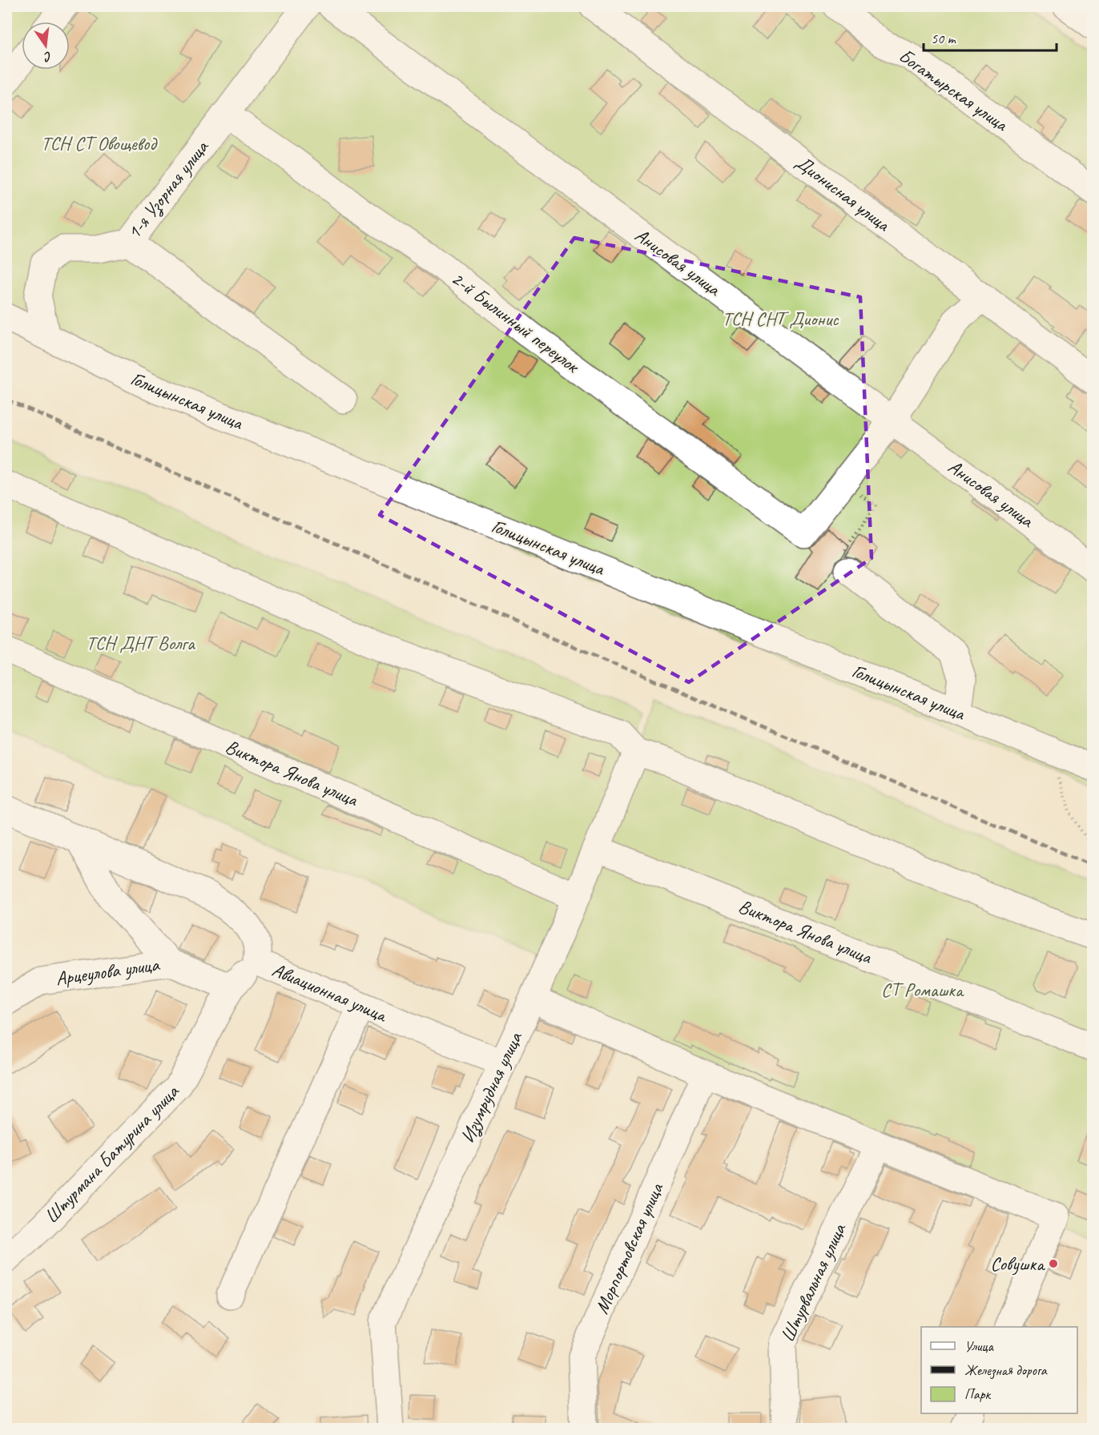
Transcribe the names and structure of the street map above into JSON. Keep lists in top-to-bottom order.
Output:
{
  "streets": {
    "street": [
      "Богатырская улица",
      "1-я Узорная улица",
      "Дионисная улица",
      "Анисовая улица",
      "2-й Былинный переулок",
      "Голицынская улица",
      "Виктора Янова улица",
      "Арцеулова улица",
      "Авиационная улица",
      "Изумрудная улица",
      "Штурмана Батурина улица",
      "Морпортовская улица",
      "Штурвальная улица"
    ]
  },
  "crossings": [
    ["1-я Узорная улица", "2-й Былинный переулок"],
    ["1-я Узорная улица", "Голицынская улица"],
    ["Виктора Янова улица", "Изумрудная улица"],
    ["Арцеулова улица", "Штурмана Батурина улица"],
    ["Авиационная улица", "Изумрудная улица"]
  ],
  "parks": [
    "ТСН СТ Овощевод",
    "ТСН СНТ Дионис",
    "ТСН ДНТ Волга",
    "СТ Ромашка"
  ],
  "places": ["Совушка"],
  "legend": ["Улица", "Железная дорога", "Парк"],
  "scale_bar": "50 m",
  "north": "bottom"
}
